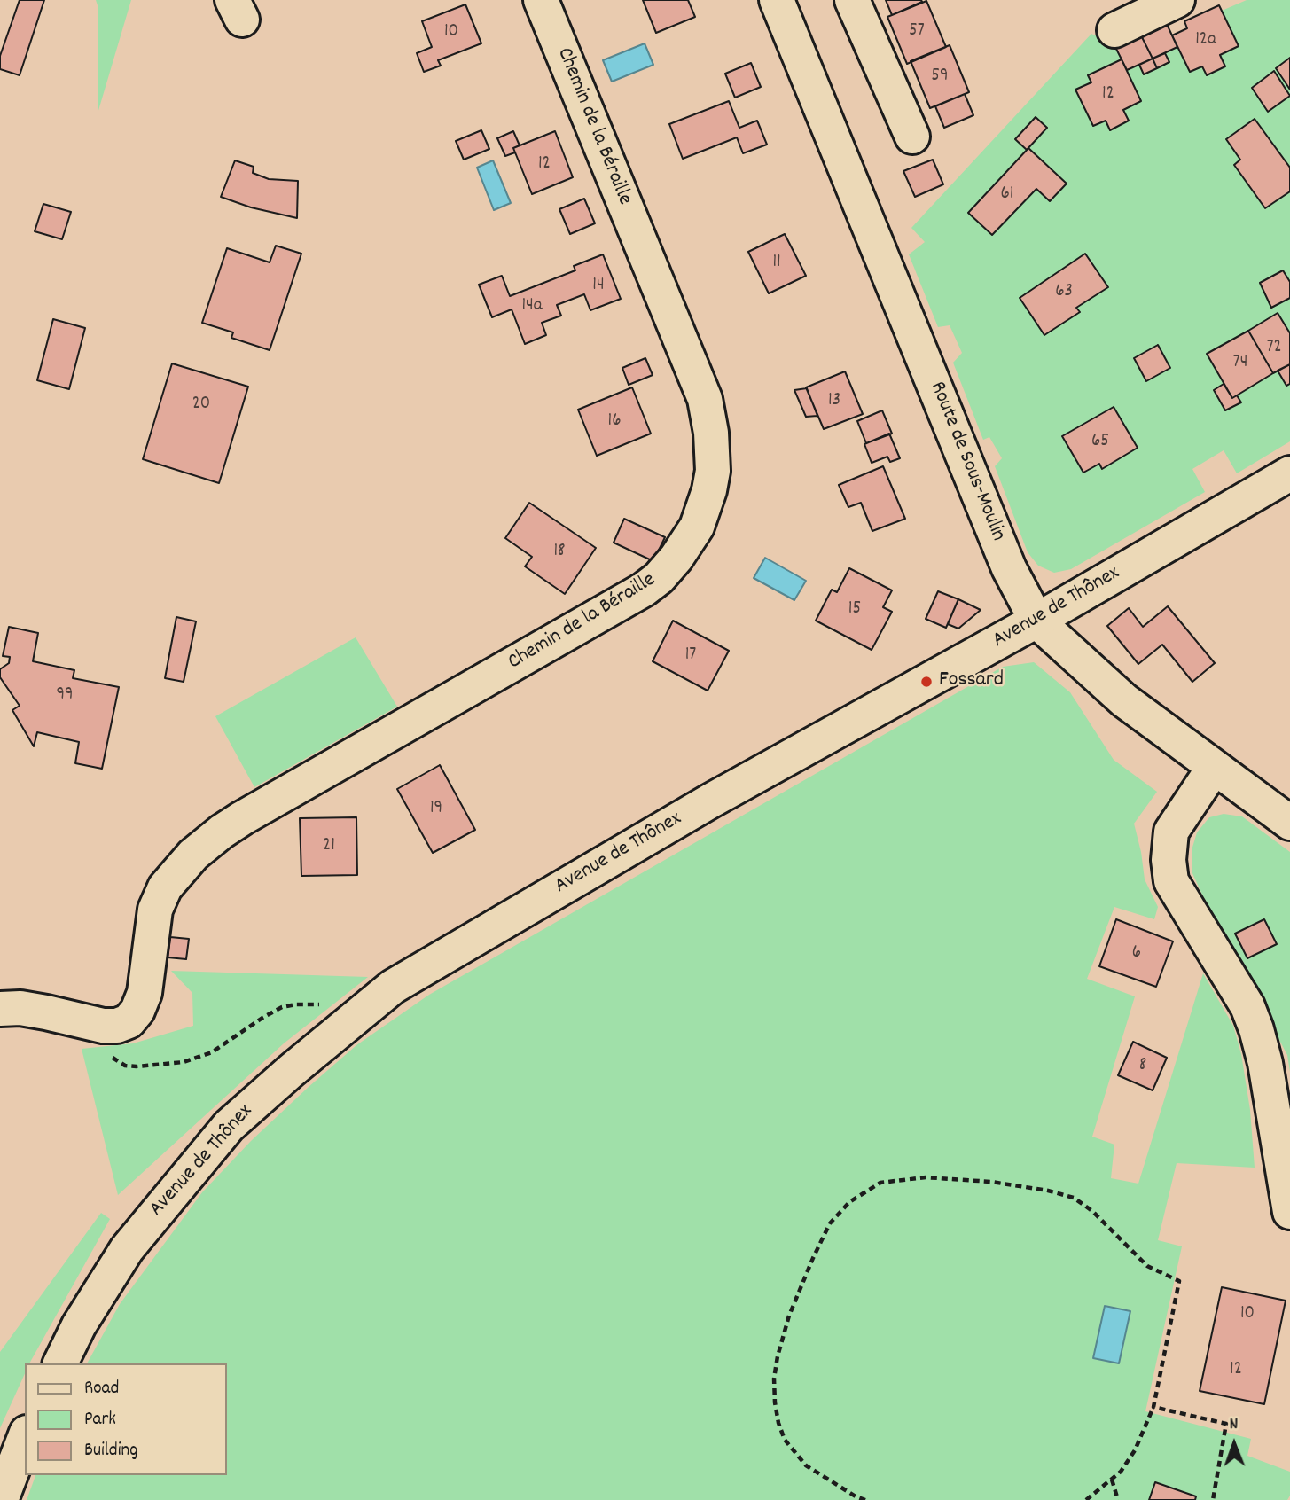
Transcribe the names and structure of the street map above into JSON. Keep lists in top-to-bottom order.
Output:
{
  "streets": {
    "street": ["Chemin de la Béraille", "Route de Sous-Moulin", "Avenue de Thônex"]
  },
  "crossings": [
    ["Route de Sous-Moulin", "Avenue de Thônex"]
  ],
  "places": ["Fossard"],
  "house_numbers": [
    "57",
    "10",
    "12a",
    "59",
    "12",
    "12",
    "61",
    "11",
    "14",
    "63",
    "14a",
    "72",
    "74",
    "13",
    "20",
    "16",
    "65",
    "18",
    "15",
    "17",
    "99",
    "19",
    "21",
    "6",
    "8",
    "10",
    "12"
  ],
  "legend": ["Road", "Park", "Building"],
  "north": "top"
}
